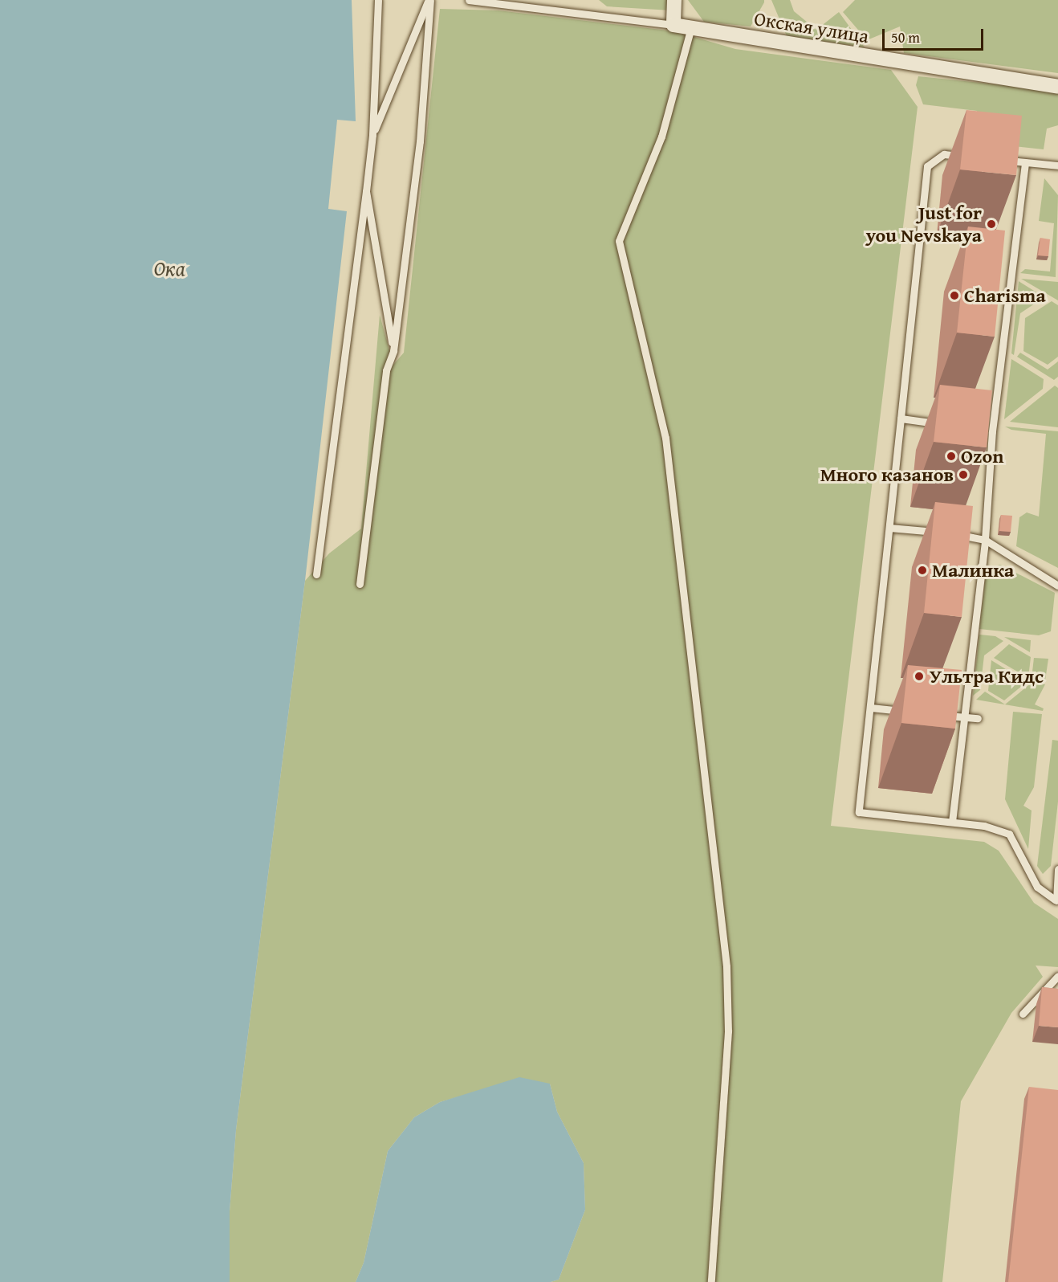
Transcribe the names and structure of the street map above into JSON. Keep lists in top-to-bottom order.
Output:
{
  "streets": {
    "street": ["Окская улица"]
  },
  "water": ["Ока"],
  "places": [
    "Just for you Nevskaya",
    "Charisma",
    "Ozon",
    "Много казанов",
    "Малинка",
    "Ультра Кидс"
  ],
  "scale_bar": "50 m"
}
